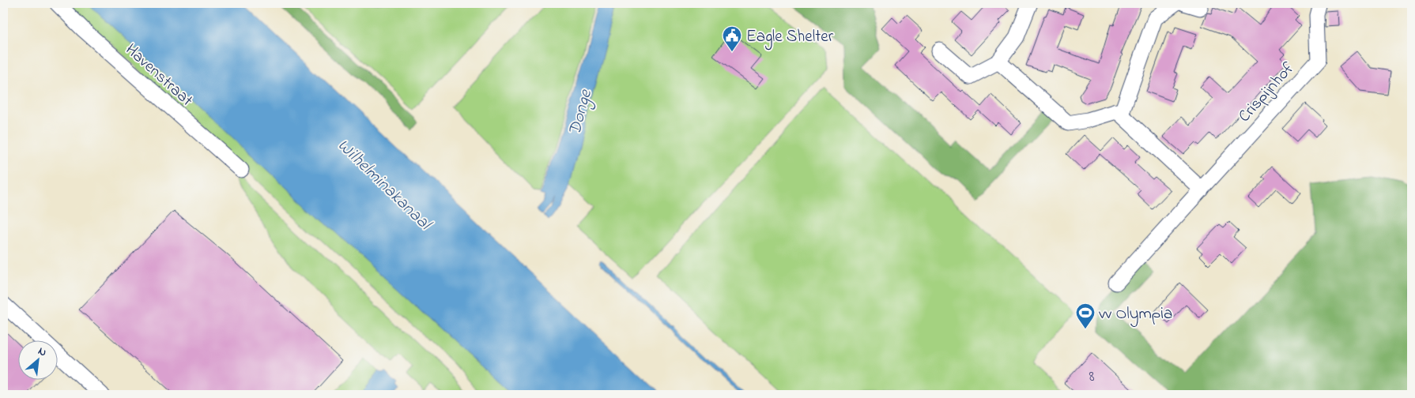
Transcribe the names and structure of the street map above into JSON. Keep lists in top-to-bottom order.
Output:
{
  "streets": {
    "street": ["Havenstraat", "Crispijnhof"]
  },
  "water": ["Donge", "Wilhelminakanaal"],
  "places": {
    "public building": ["Eagle Shelter"],
    "sports": ["vv Olympia"]
  },
  "house_numbers": ["8"],
  "north": "top right"
}
